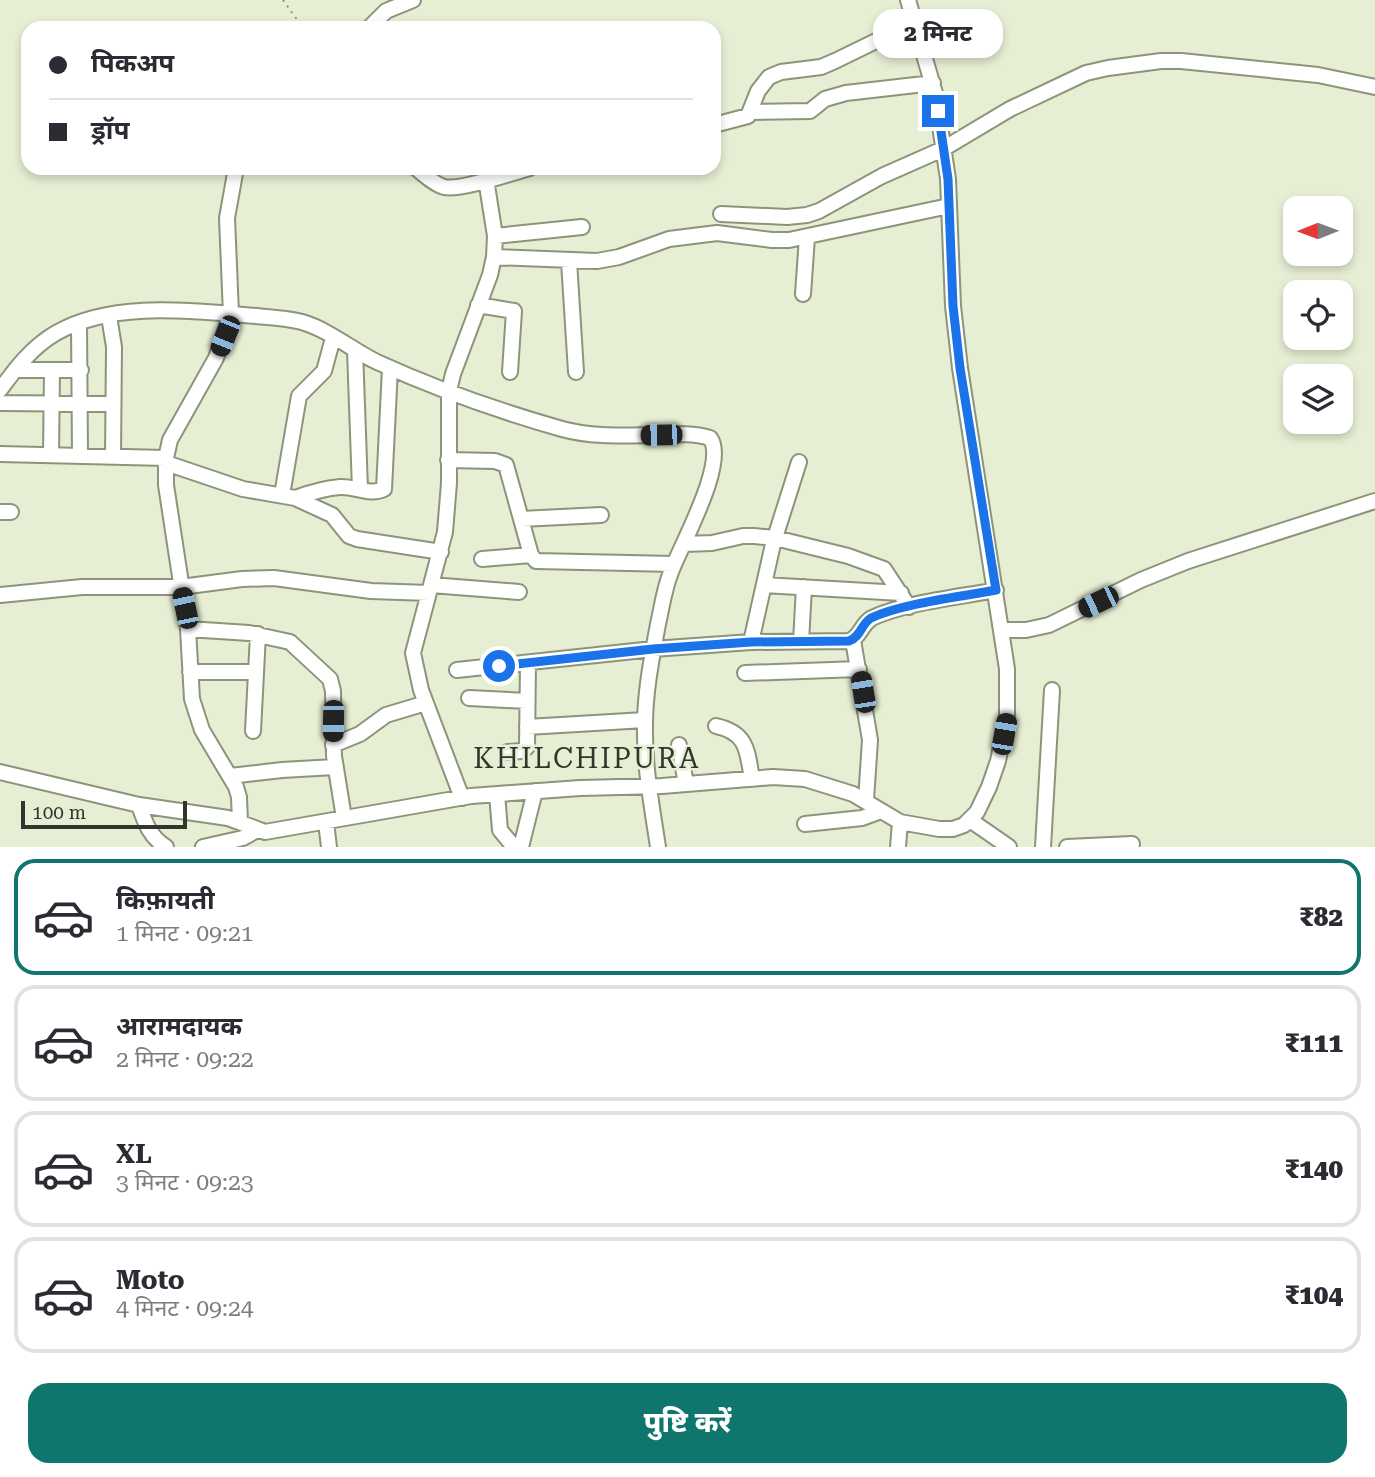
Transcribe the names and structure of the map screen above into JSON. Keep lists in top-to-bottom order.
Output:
{
  "districts": ["KHILCHIPURA"],
  "scale_bar": "100 m",
  "north": "left",
  "page": {
    "bubble": "2 मिनट",
    "banner": ["पिकअप", "ड्रॉप"],
    "scale": "100 m",
    "list": [
      {
        "name": "किफ़ायती",
        "note": "1 मिनट · 09:21",
        "value": "₹82"
      },
      {
        "name": "आरामदायक",
        "note": "2 मिनट · 09:22",
        "value": "₹111"
      },
      {
        "name": "XL",
        "note": "3 मिनट · 09:23",
        "value": "₹140"
      },
      {
        "name": "Moto",
        "note": "4 मिनट · 09:24",
        "value": "₹104"
      }
    ],
    "buttons": "पुष्टि करें"
  }
}
